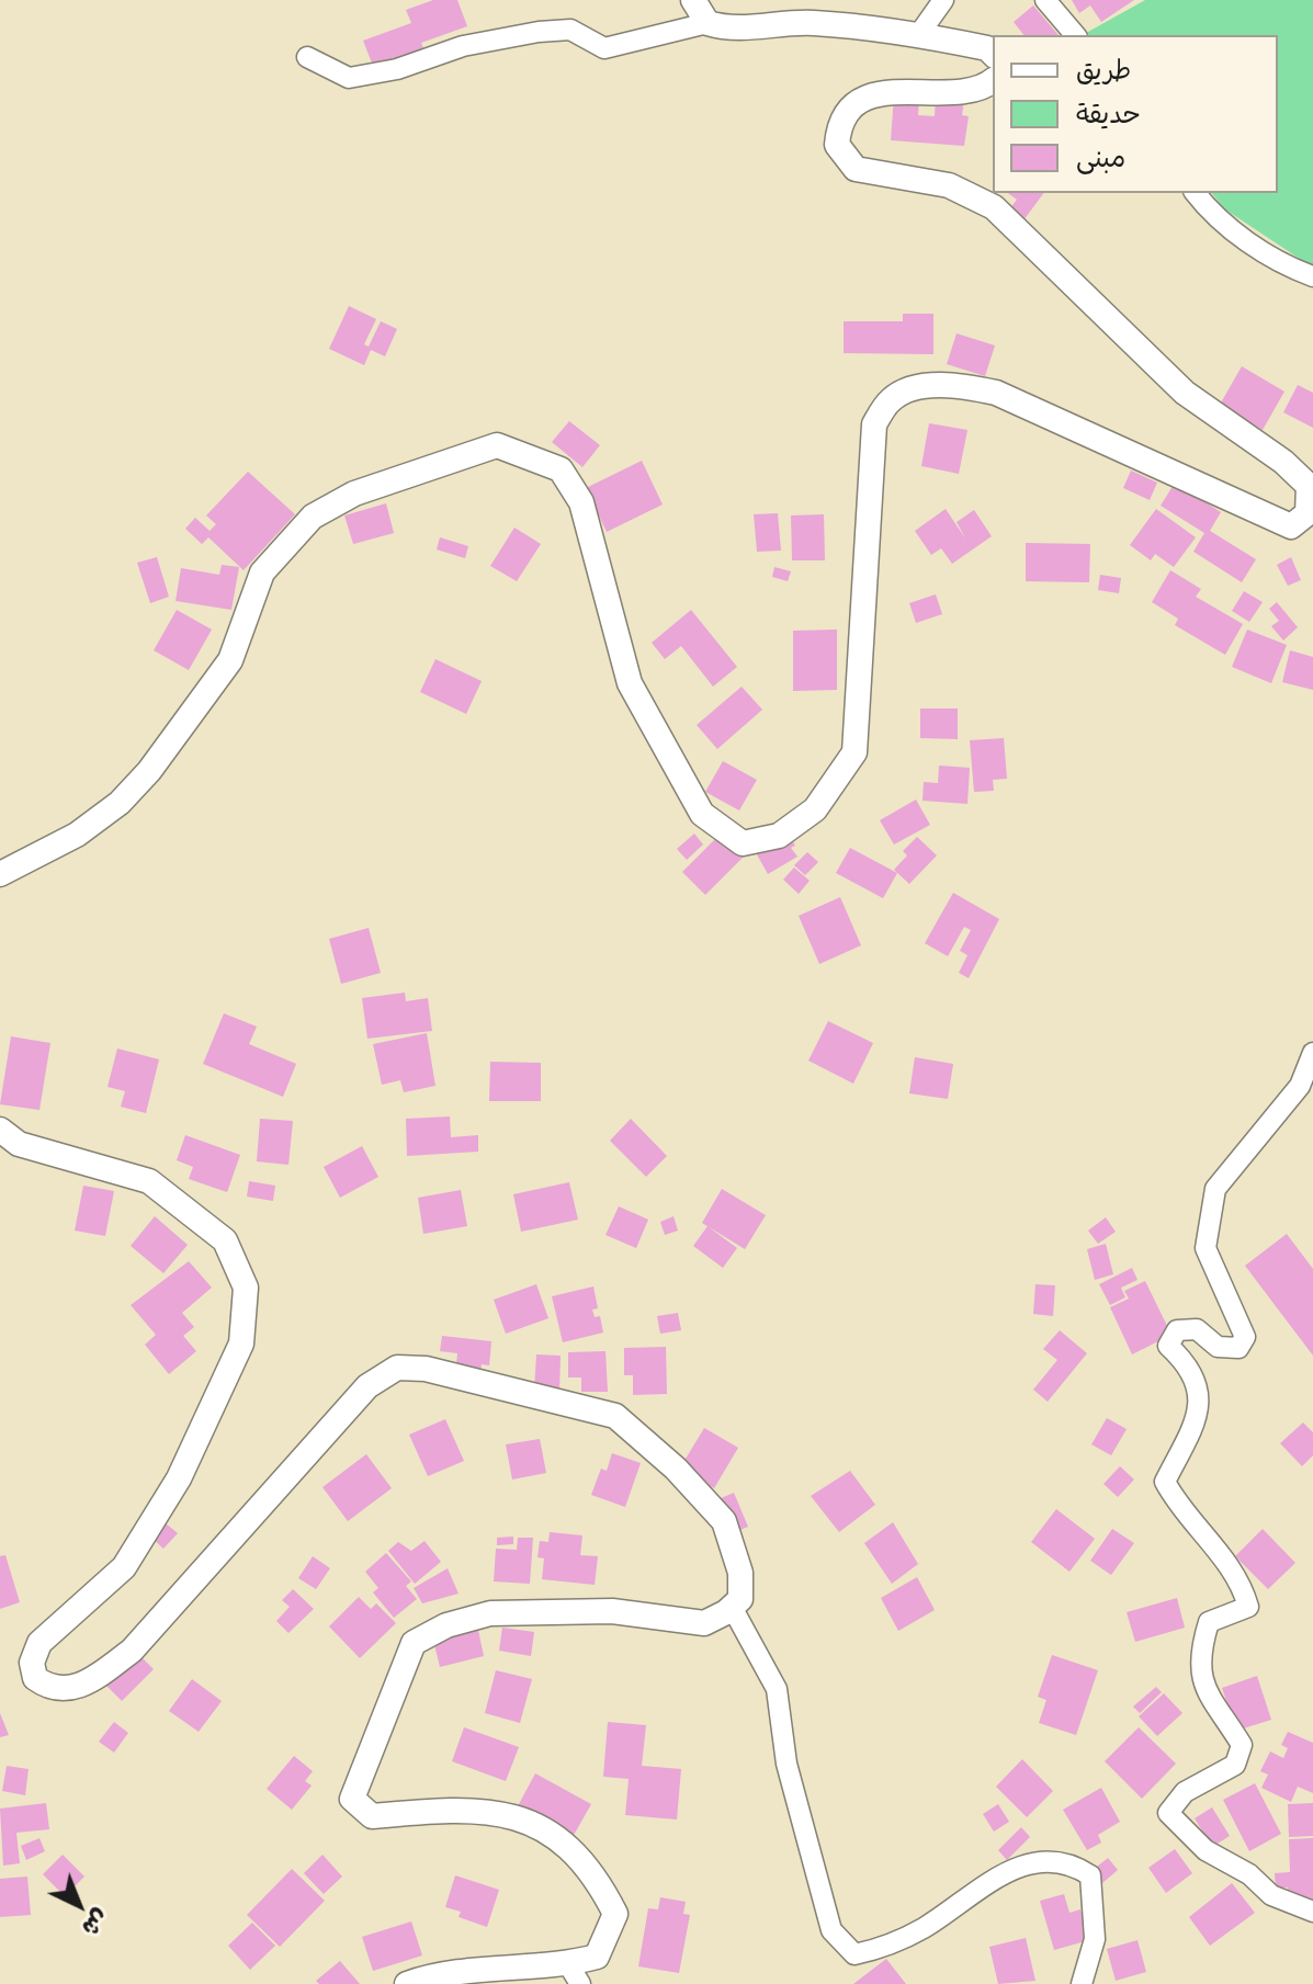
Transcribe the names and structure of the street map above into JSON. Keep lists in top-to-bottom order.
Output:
{
  "legend": ["طريق", "حديقة", "مبنى"],
  "north": "bottom right"
}
